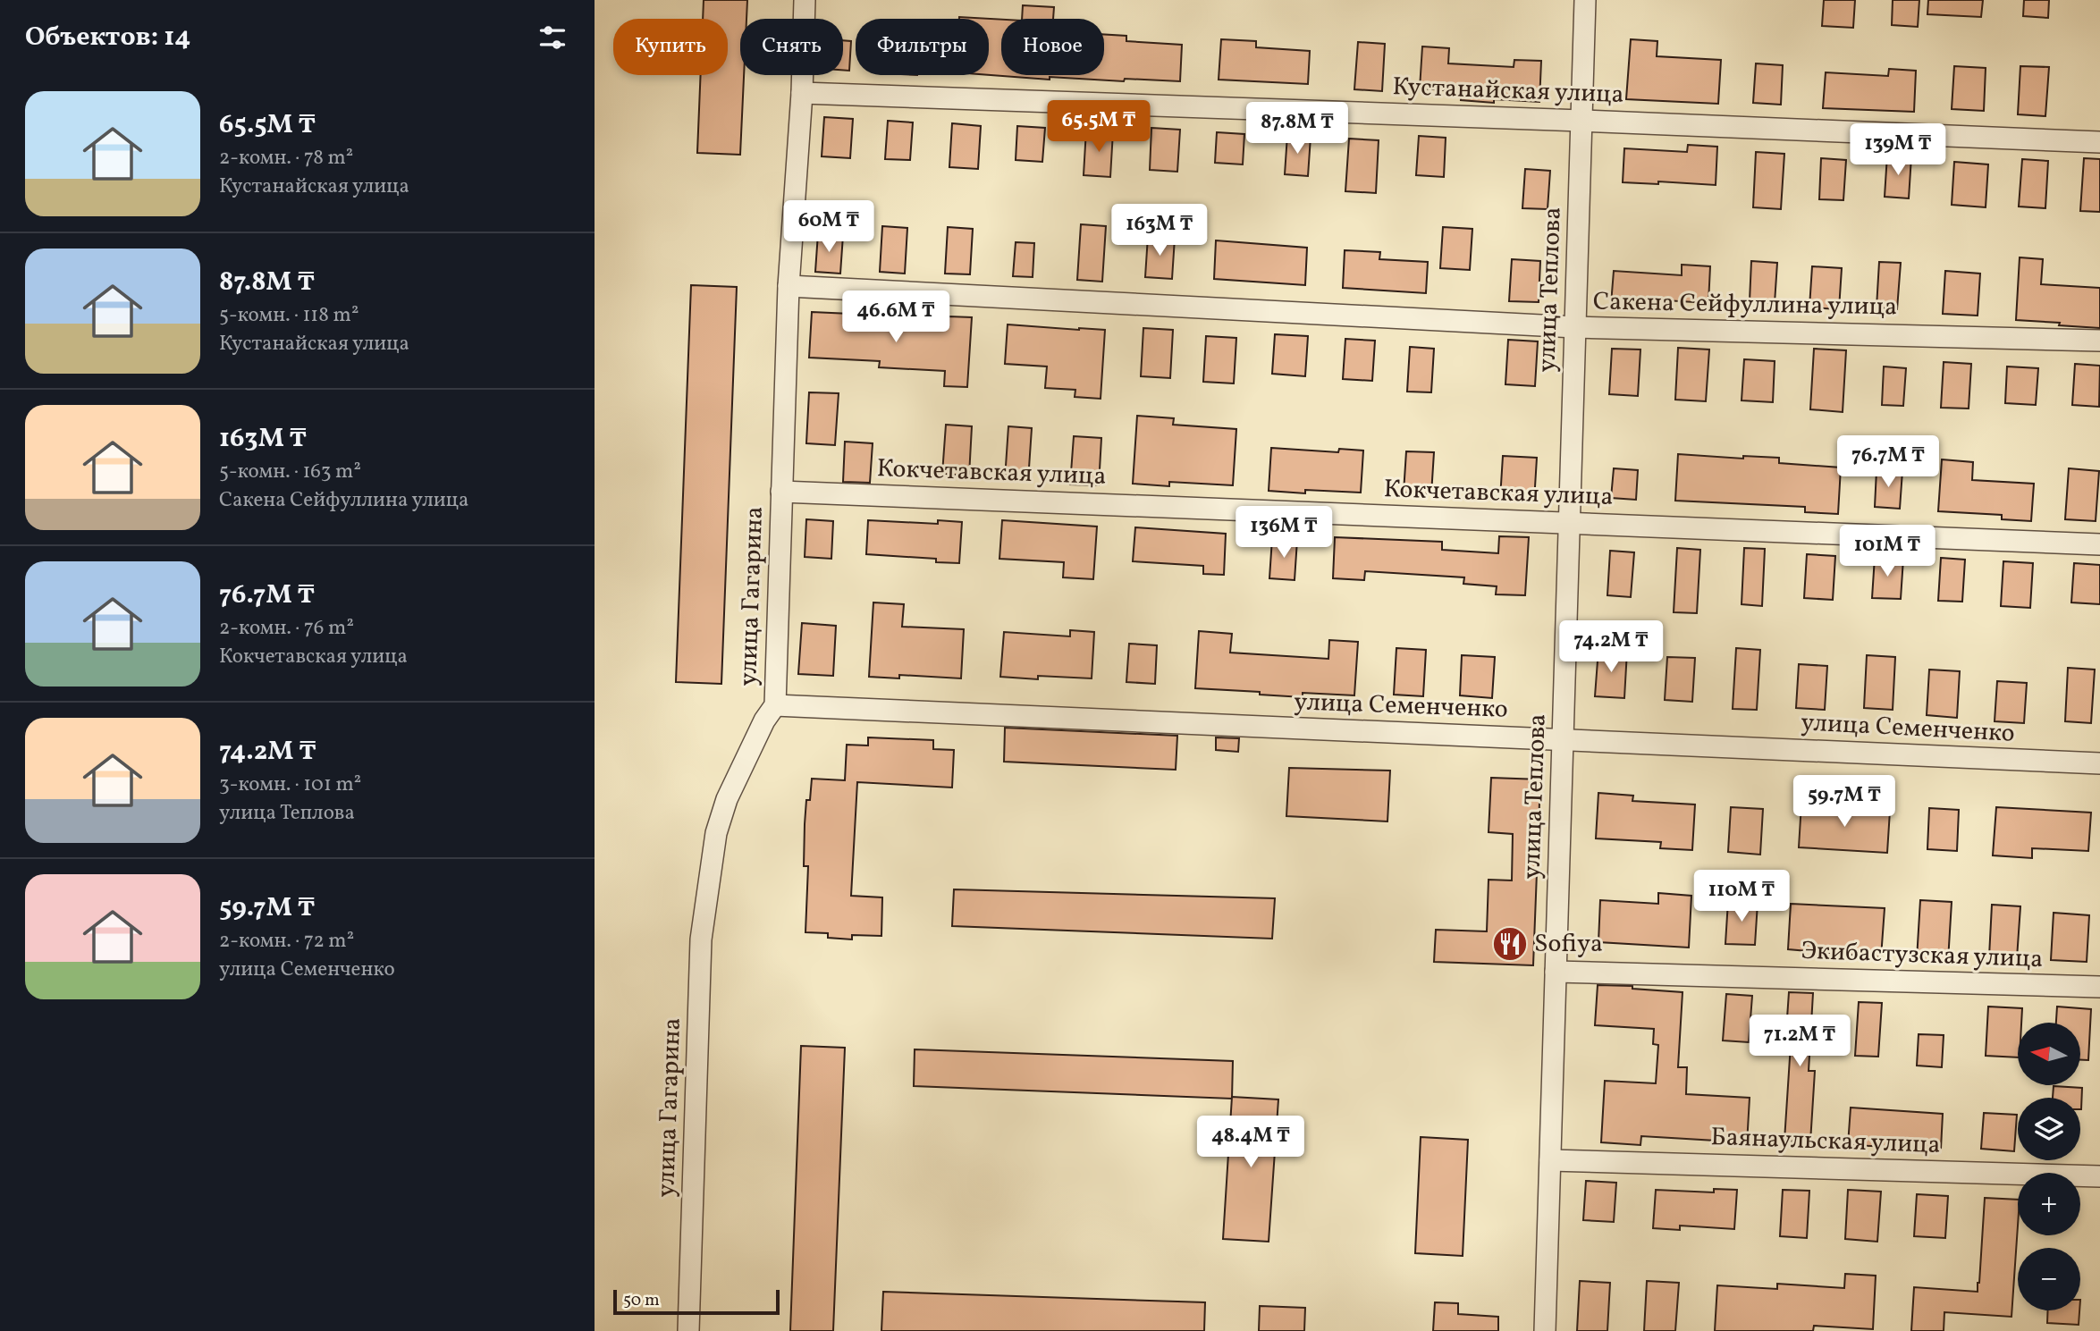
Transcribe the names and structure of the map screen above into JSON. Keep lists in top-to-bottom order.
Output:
{
  "streets": {
    "street": [
      "Кустанайская улица",
      "улица Теплова",
      "Сакена Сейфуллина улица",
      "Кокчетавская улица",
      "улица Гагарина",
      "улица Семенченко",
      "Экибастузская улица",
      "Баянаульская улица"
    ]
  },
  "crossings": [
    ["Кустанайская улица", "улица Теплова"],
    ["Кустанайская улица", "улица Гагарина"],
    ["улица Теплова", "Сакена Сейфуллина улица"],
    ["улица Теплова", "Кокчетавская улица"],
    ["улица Теплова", "улица Семенченко"],
    ["улица Теплова", "Экибастузская улица"],
    ["улица Теплова", "Баянаульская улица"],
    ["Сакена Сейфуллина улица", "улица Гагарина"],
    ["Кокчетавская улица", "улица Гагарина"],
    ["улица Гагарина", "улица Семенченко"]
  ],
  "places": {
    "restaurant": ["Sofiya"]
  },
  "scale_bar": "50 m",
  "north": "left",
  "page": {
    "heading": "Объектов: 14",
    "chip": [
      "Купить",
      "Снять",
      "Фильтры",
      "Новое"
    ],
    "list": [
      {
        "name": "65.5M ₸",
        "note": "2-комн. · 78 m² · Кустанайская улица"
      },
      {
        "name": "87.8M ₸",
        "note": "5-комн. · 118 m² · Кустанайская улица"
      },
      {
        "name": "163M ₸",
        "note": "5-комн. · 163 m² · Сакена Сейфуллина улица"
      },
      {
        "name": "76.7M ₸",
        "note": "2-комн. · 76 m² · Кокчетавская улица"
      },
      {
        "name": "74.2M ₸",
        "note": "3-комн. · 101 m² · улица Теплова"
      },
      {
        "name": "59.7M ₸",
        "note": "2-комн. · 72 m² · улица Семенченко"
      }
    ],
    "price": [
      "65.5M ₸",
      "87.8M ₸",
      "139M ₸",
      "60M ₸",
      "163M ₸",
      "46.6M ₸",
      "76.7M ₸",
      "136M ₸",
      "101M ₸",
      "74.2M ₸",
      "59.7M ₸",
      "110M ₸",
      "71.2M ₸",
      "48.4M ₸"
    ],
    "map_buttons": ["+", "−"],
    "scale": "50 m"
  }
}
